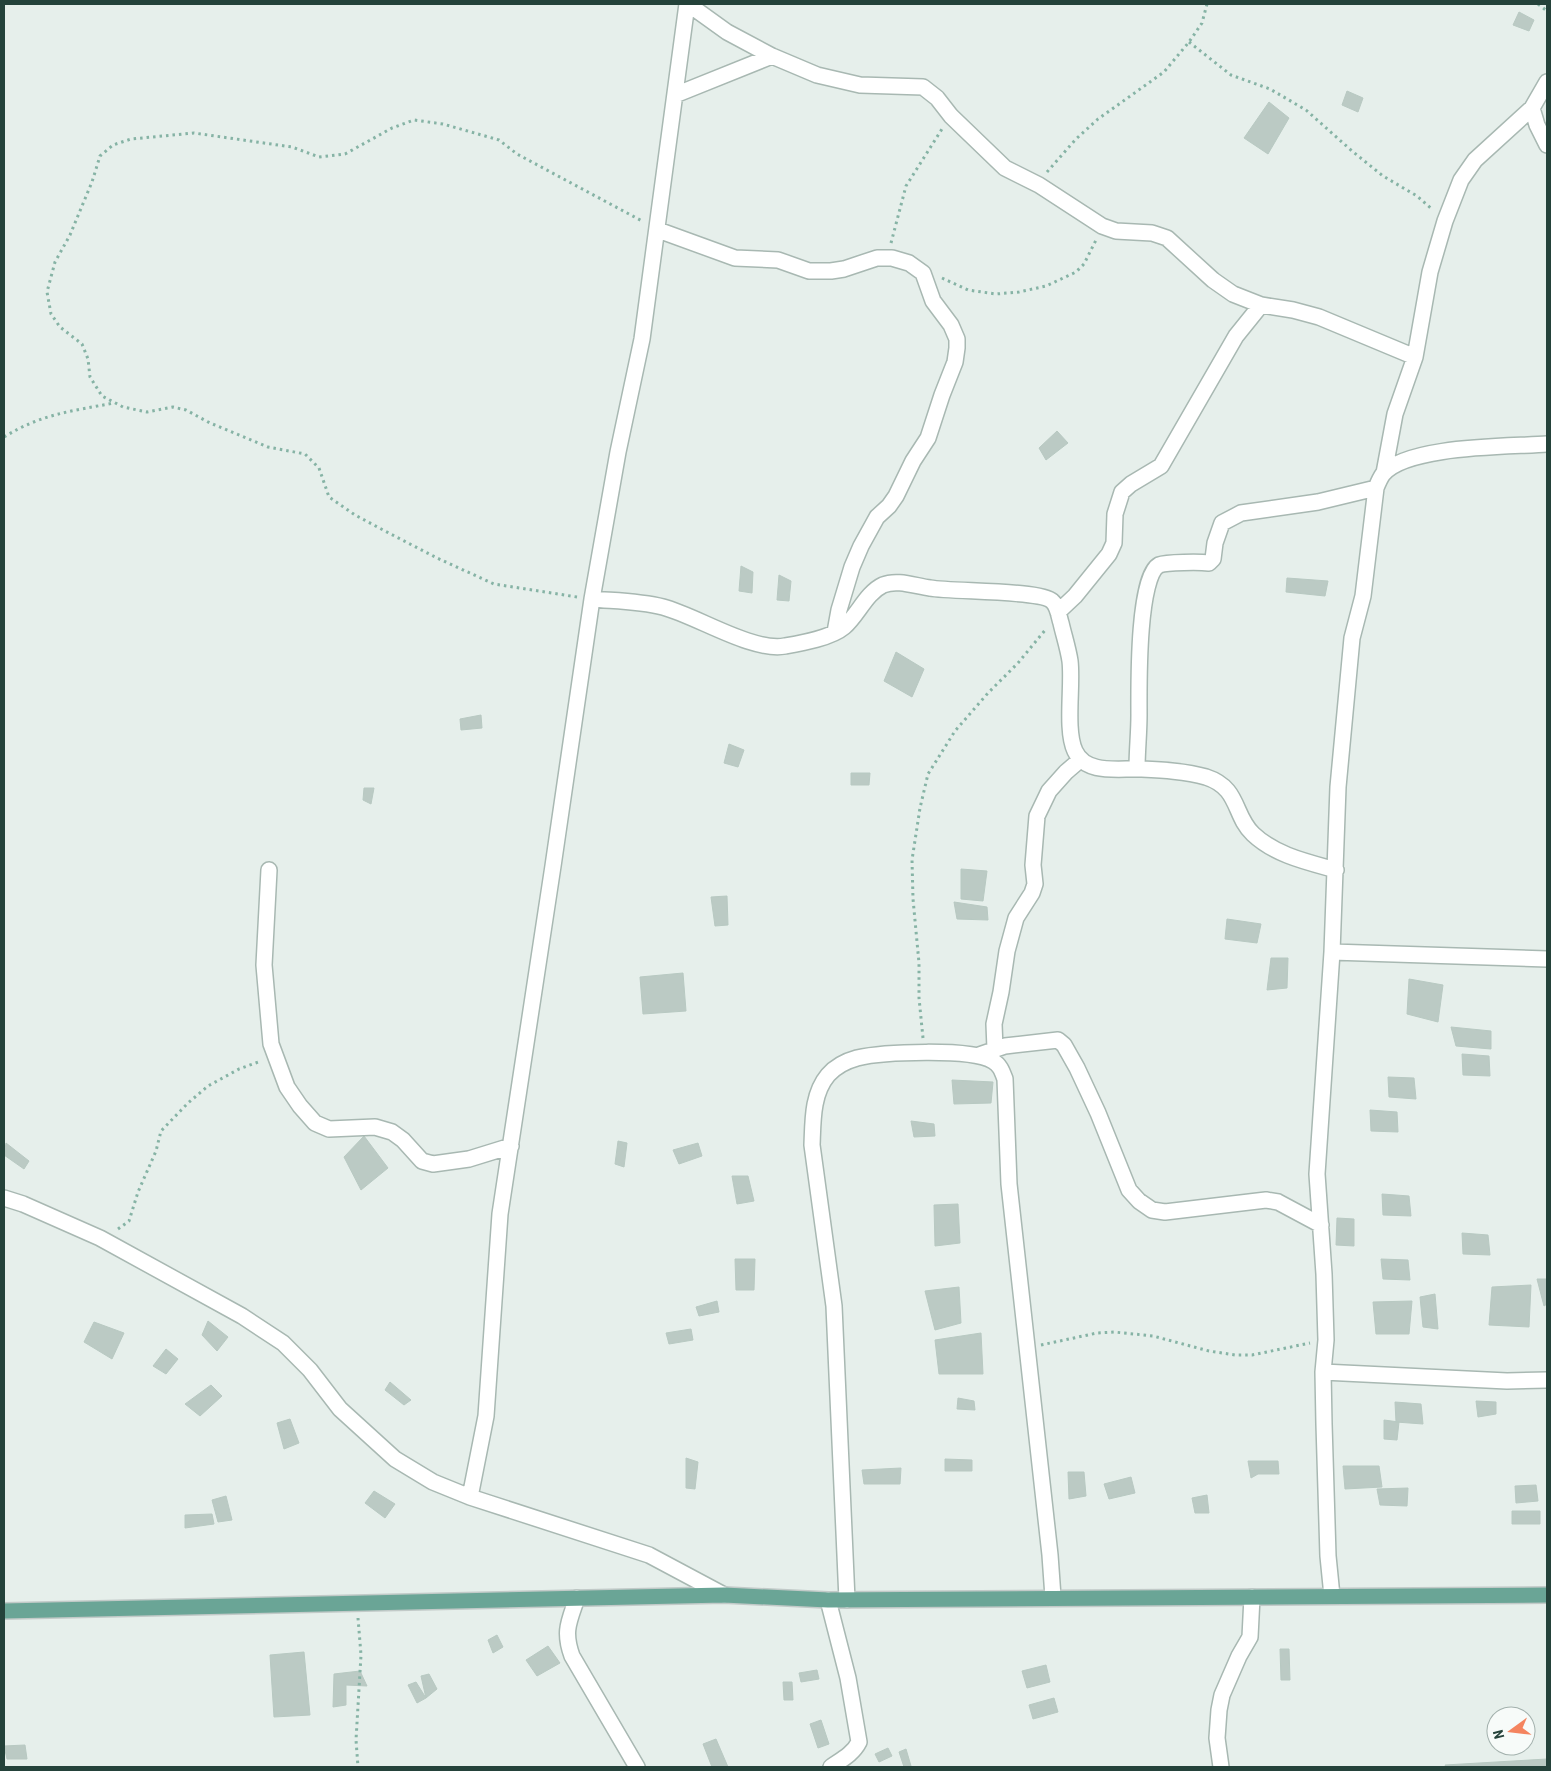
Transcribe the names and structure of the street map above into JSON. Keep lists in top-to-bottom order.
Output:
{
  "north": "left"
}
